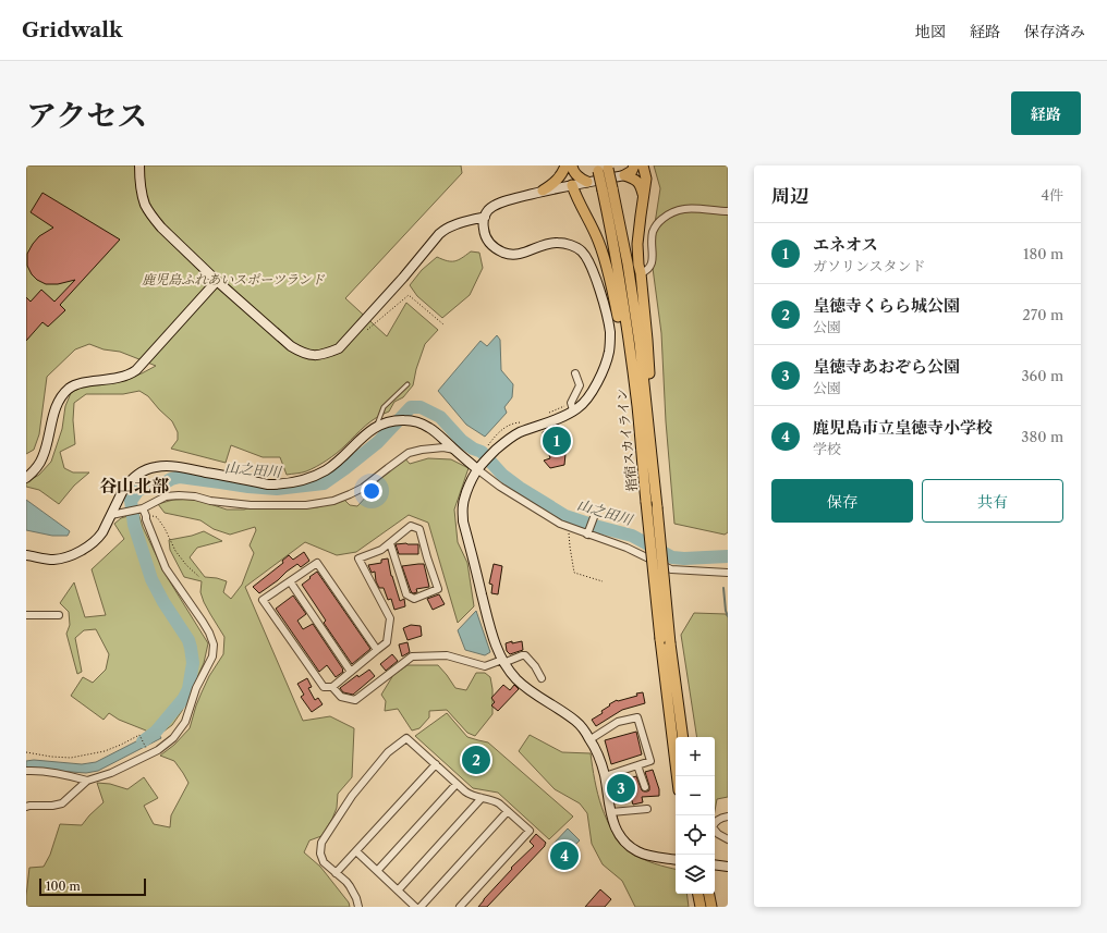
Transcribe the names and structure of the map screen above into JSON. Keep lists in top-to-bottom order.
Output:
{
  "streets": {
    "main road": ["指宿スカイライン"]
  },
  "districts": ["谷山北部"],
  "water": ["山之田川"],
  "parks": ["鹿児島ふれあいスポーツランド"],
  "scale_bar": "100 m",
  "page": {
    "header": "Gridwalk",
    "nav": ["地図", "経路", "保存済み"],
    "title": "アクセス",
    "buttons": [
      "経路",
      ["保存", "共有"]
    ],
    "heading": ["周辺", "4件"],
    "list": [
      {
        "mark": "1",
        "name": "エネオス",
        "note": "ガソリンスタンド",
        "value": "180 m"
      },
      {
        "mark": "2",
        "name": "皇徳寺くらら城公園",
        "note": "公園",
        "value": "270 m"
      },
      {
        "mark": "3",
        "name": "皇徳寺あおぞら公園",
        "note": "公園",
        "value": "360 m"
      },
      {
        "mark": "4",
        "name": "鹿児島市立皇徳寺小学校",
        "note": "学校",
        "value": "380 m"
      }
    ],
    "pins": [
      "1",
      "2",
      "3",
      "4"
    ],
    "map_buttons": ["+", "−"],
    "scale": "100 m"
  }
}
